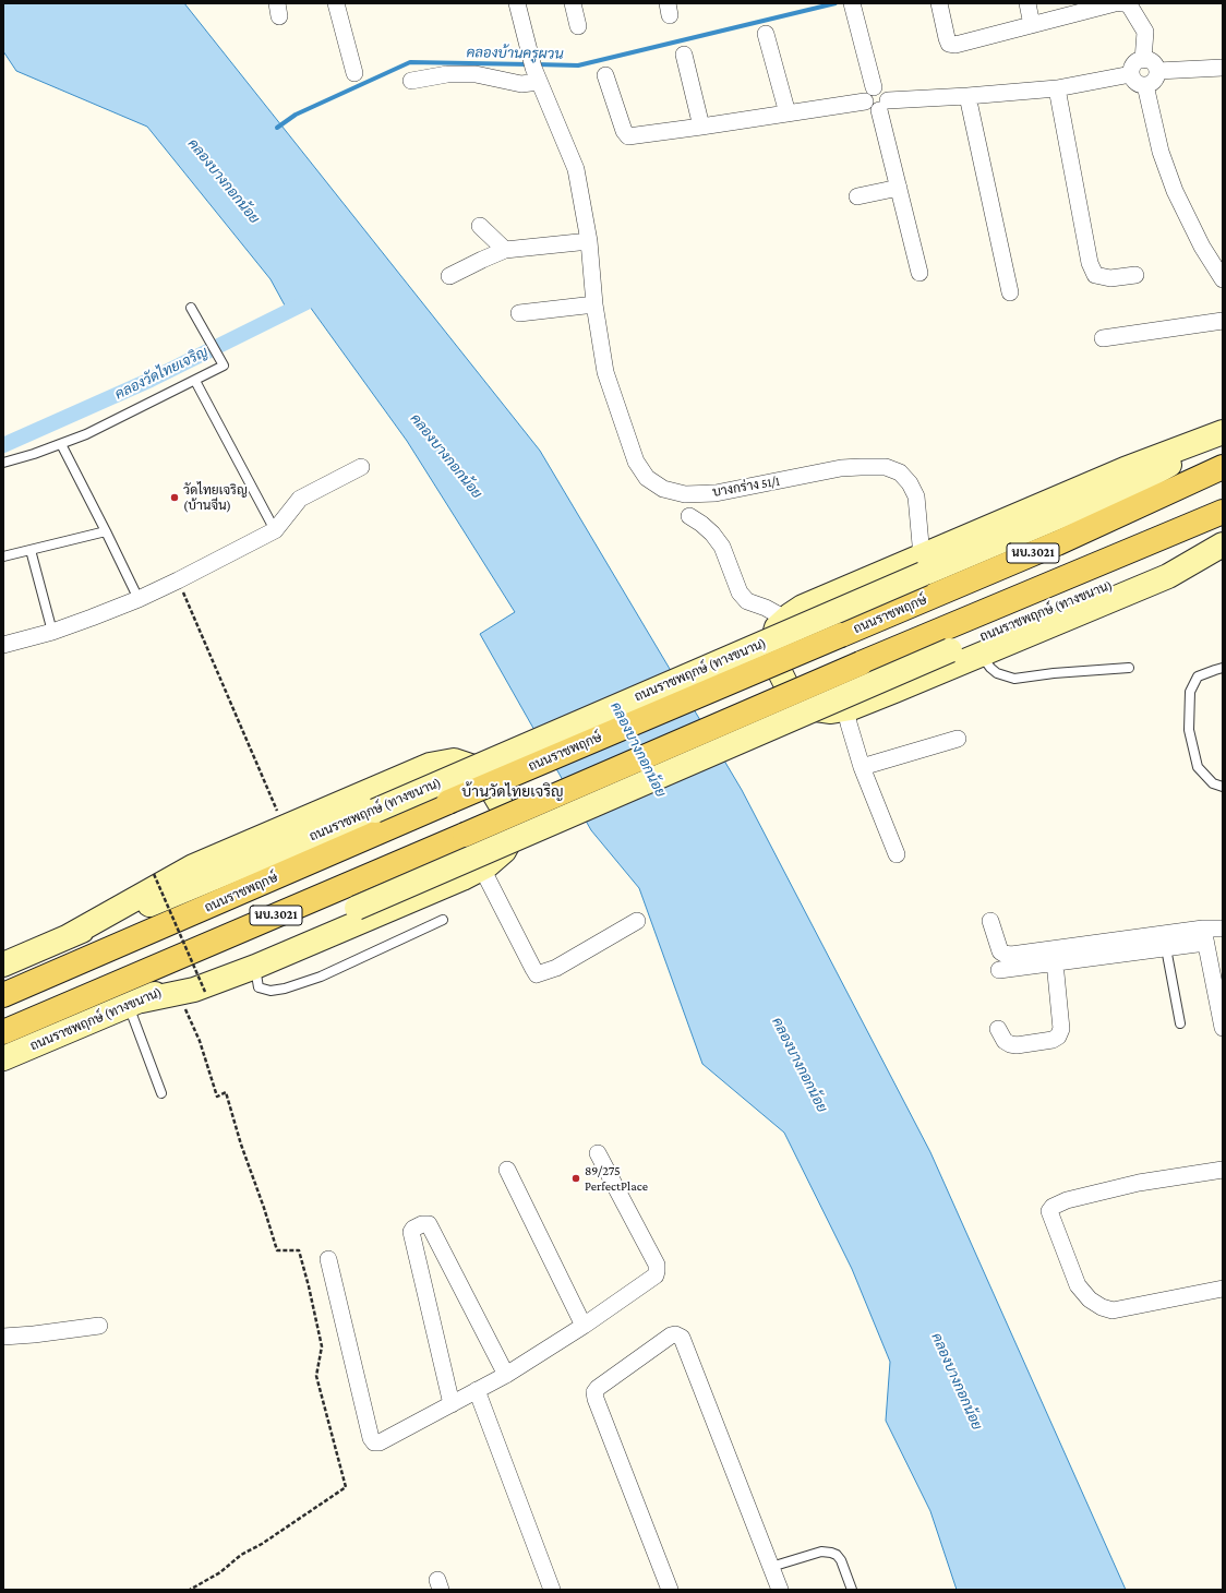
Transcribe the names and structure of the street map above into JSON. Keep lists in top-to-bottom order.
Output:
{
  "streets": {
    "main road": ["นบ.3021", "ถนนราชพฤกษ์ (ทางขนาน)", "ถนนราชพฤกษ์"],
    "street": ["บางกร่าง 51/1"]
  },
  "crossings": [
    ["บางกร่าง 51/1", "ถนนราชพฤกษ์ (ทางขนาน)"]
  ],
  "districts": ["บ้านวัดไทยเจริญ"],
  "water": ["คลองบ้านครูผวน", "คลองบางกอกน้อย", "คลองวัดไทยเจริญ"],
  "places": ["วัดไทยเจริญ (บ้านจีน)", "89/275 PerfectPlace"]
}
